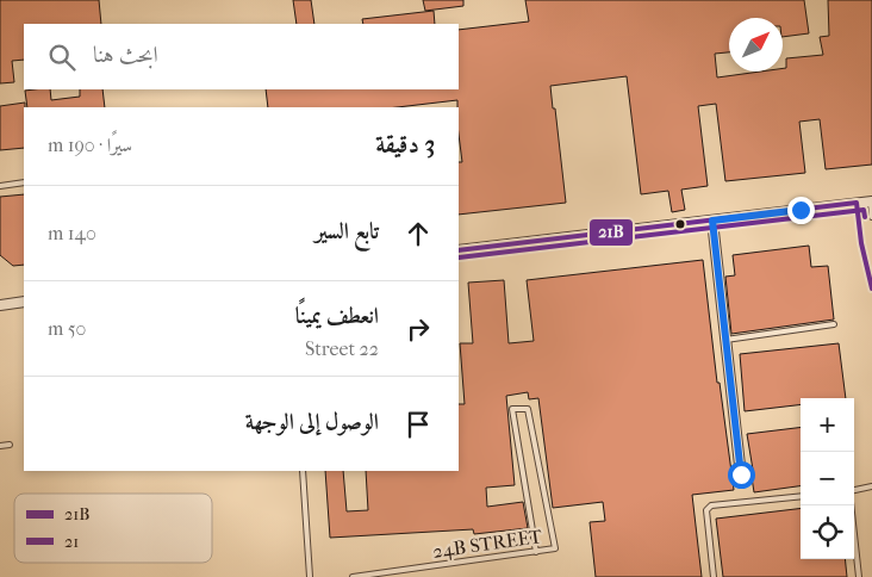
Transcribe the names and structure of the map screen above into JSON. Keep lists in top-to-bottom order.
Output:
{
  "streets": {
    "lane": ["24B STREET"]
  },
  "lines": ["transit line 21B", "transit line 21"],
  "legend": ["21B", "21"],
  "north": "top right",
  "page": {
    "search": "ابحث هنا",
    "heading": ["3 دقيقة", "سيرًا · 190 m"],
    "list": [
      ["تابع السير", "140 m"],
      ["انعطف يمينًا", "22 Street", "50 m"],
      "الوصول إلى الوجهة"
    ],
    "map_buttons": ["+", "−"]
  }
}
